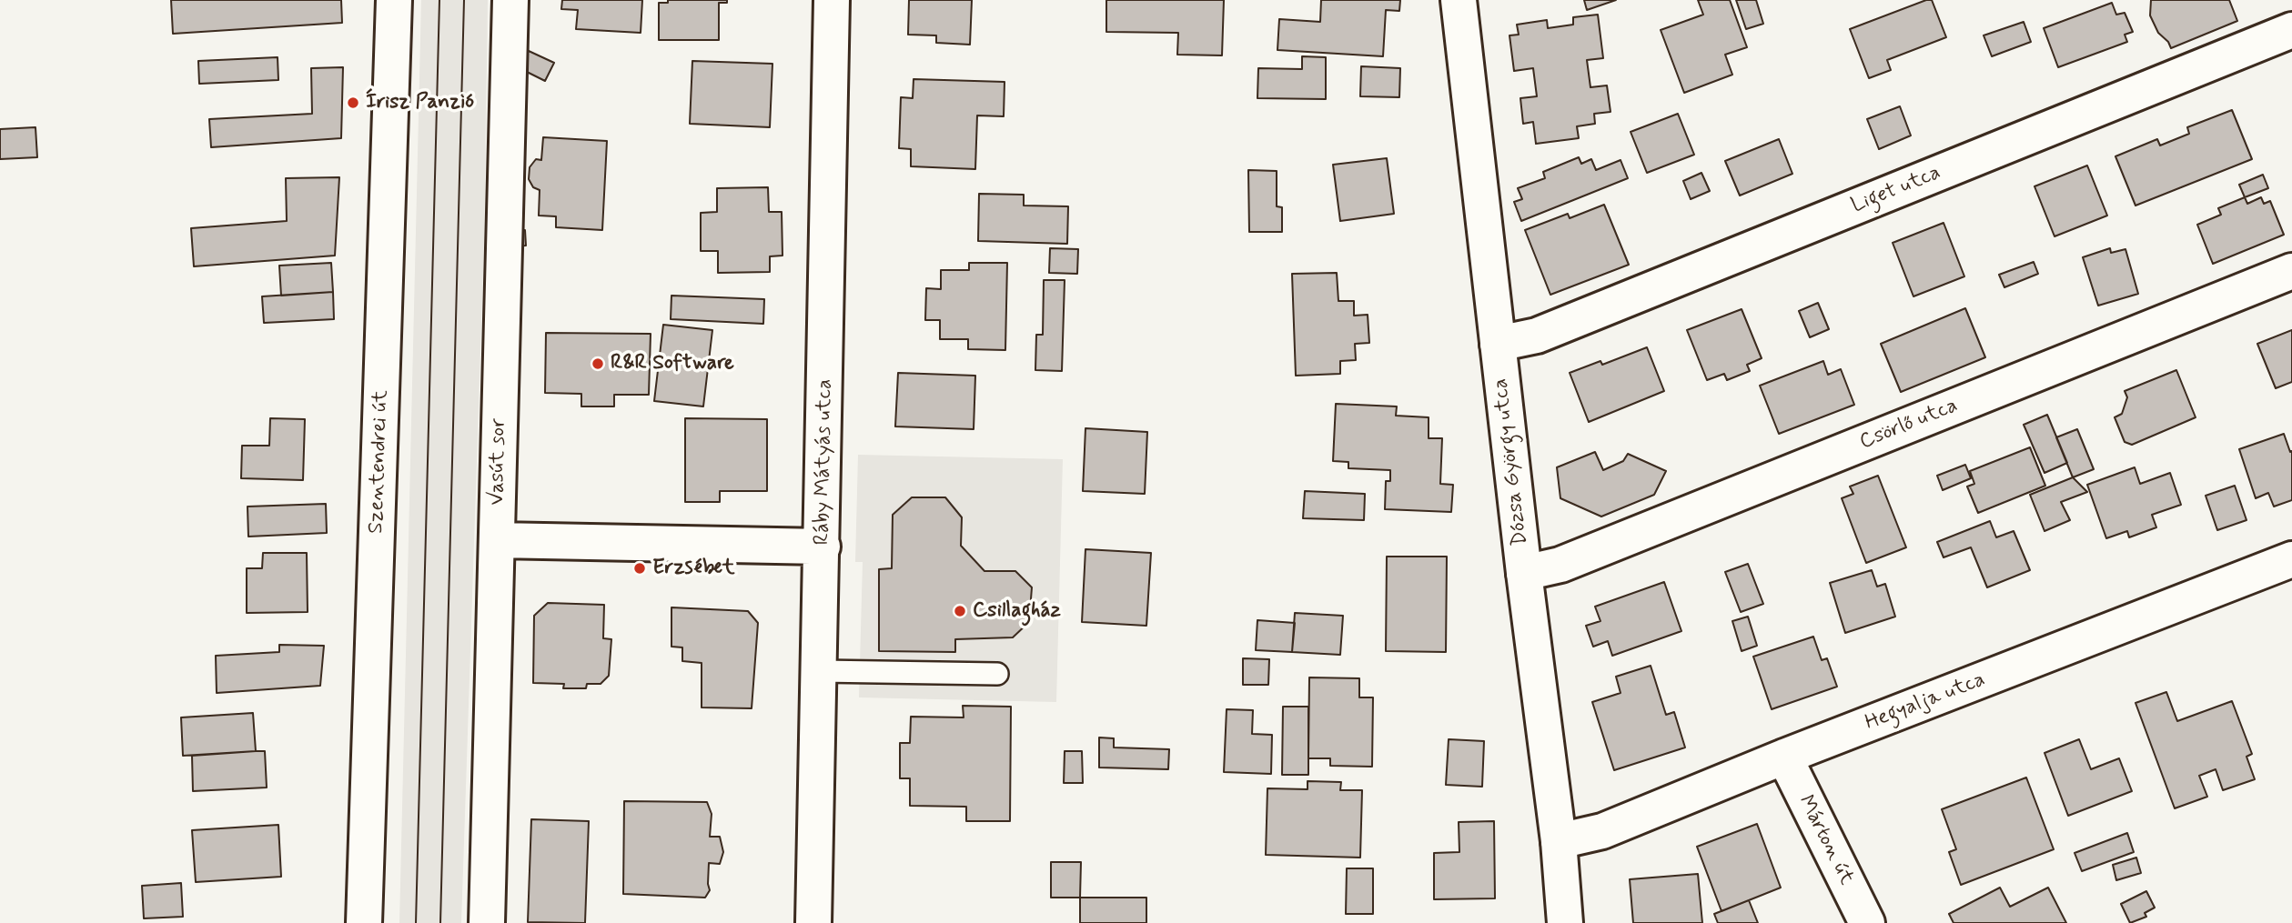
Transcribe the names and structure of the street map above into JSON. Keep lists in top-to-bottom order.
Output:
{
  "streets": {
    "street": [
      "Liget utca",
      "Csörlő utca",
      "Szentendrei út",
      "Vasút sor",
      "Ráby Mátyás utca",
      "Dózsa György utca",
      "Hegyalja utca",
      "Márton út"
    ]
  },
  "crossings": [
    ["Liget utca", "Dózsa György utca"],
    ["Csörlő utca", "Dózsa György utca"],
    ["Dózsa György utca", "Hegyalja utca"],
    ["Hegyalja utca", "Márton út"]
  ],
  "places": [
    "Írisz Panzió",
    "R&R Software",
    "Erzsébet",
    "Csillagház"
  ]
}
